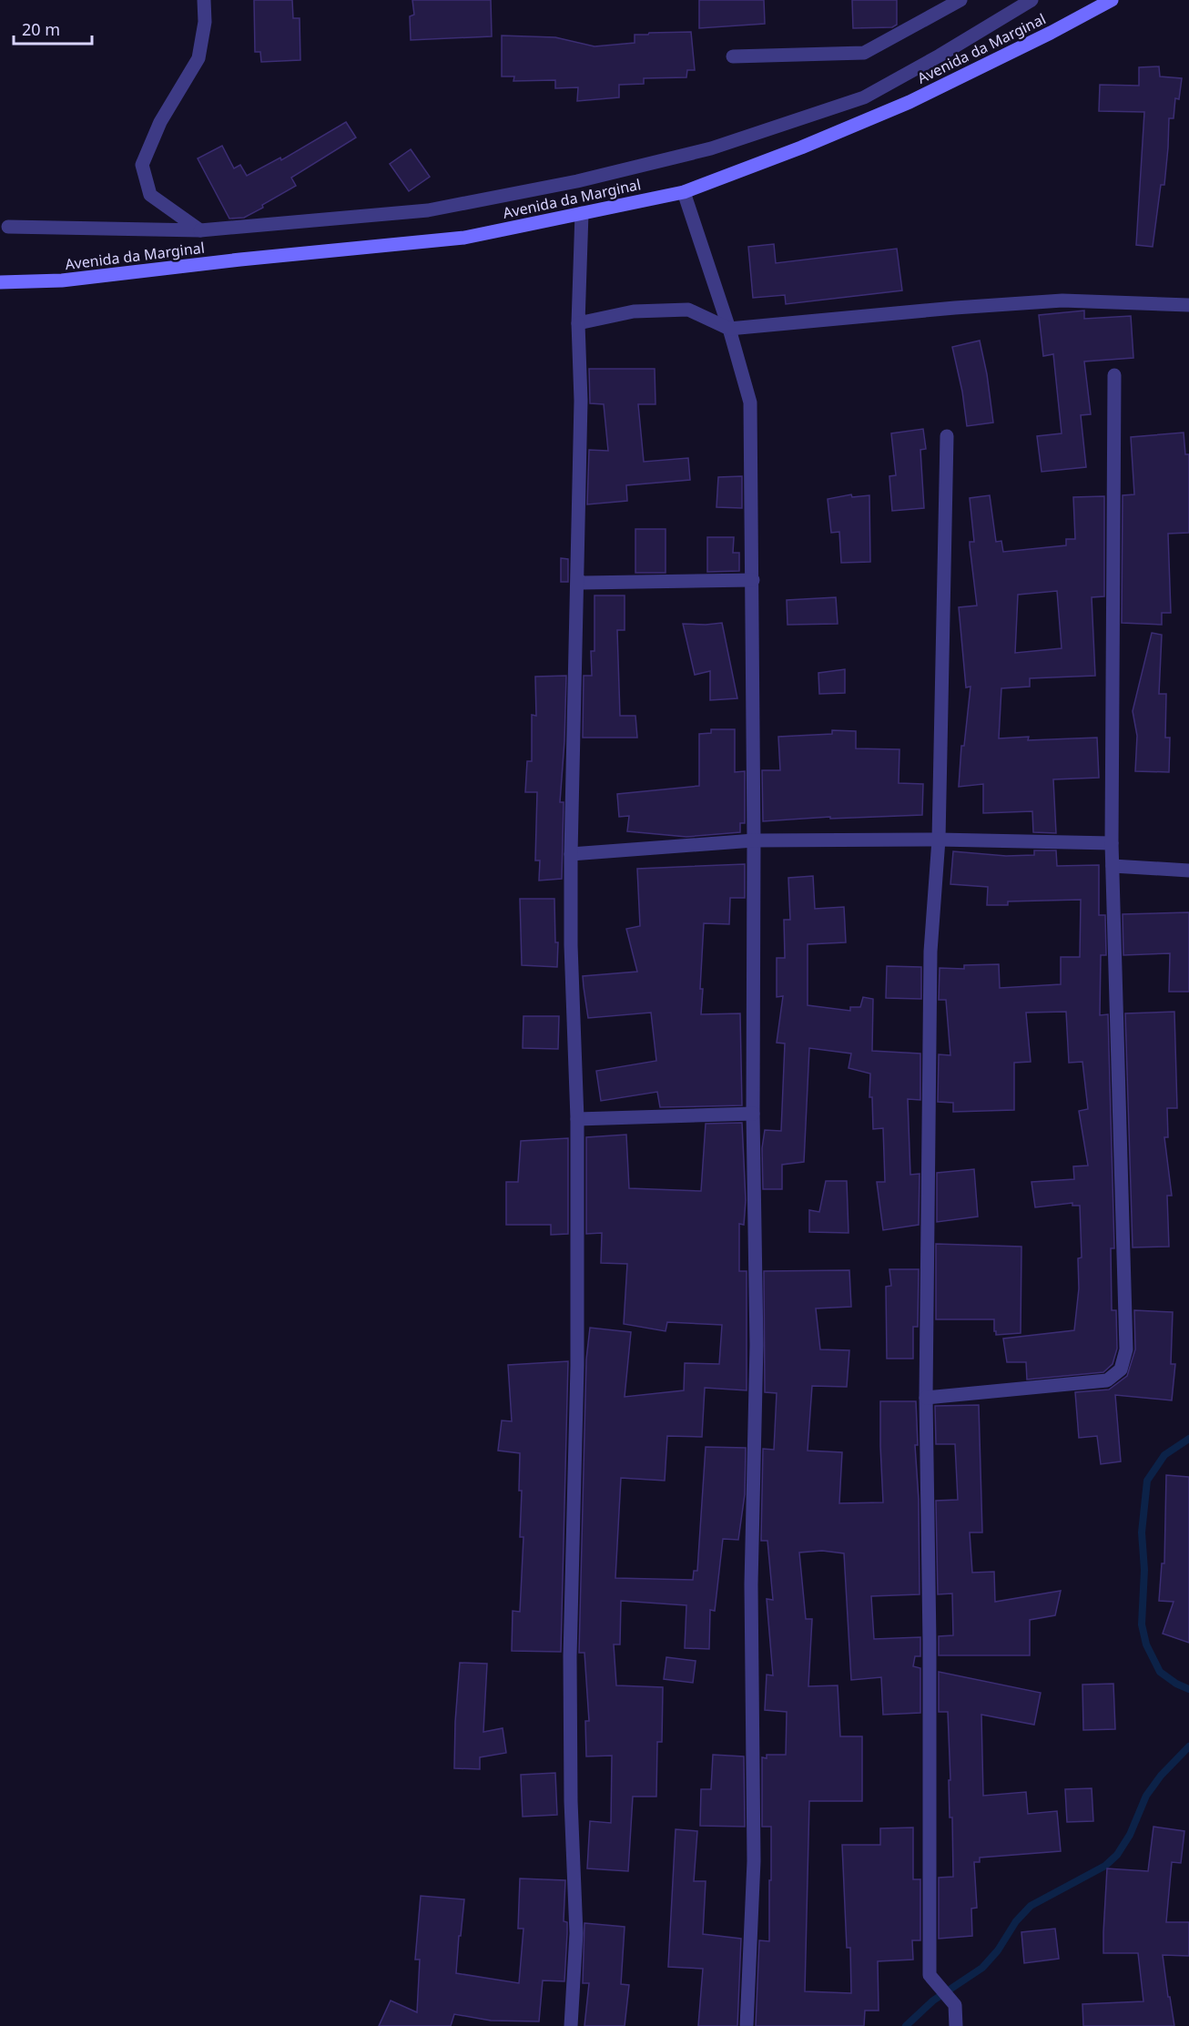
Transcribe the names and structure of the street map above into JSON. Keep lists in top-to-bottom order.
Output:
{
  "streets": {
    "main road": ["Avenida da Marginal"]
  },
  "scale_bar": "20 m"
}
